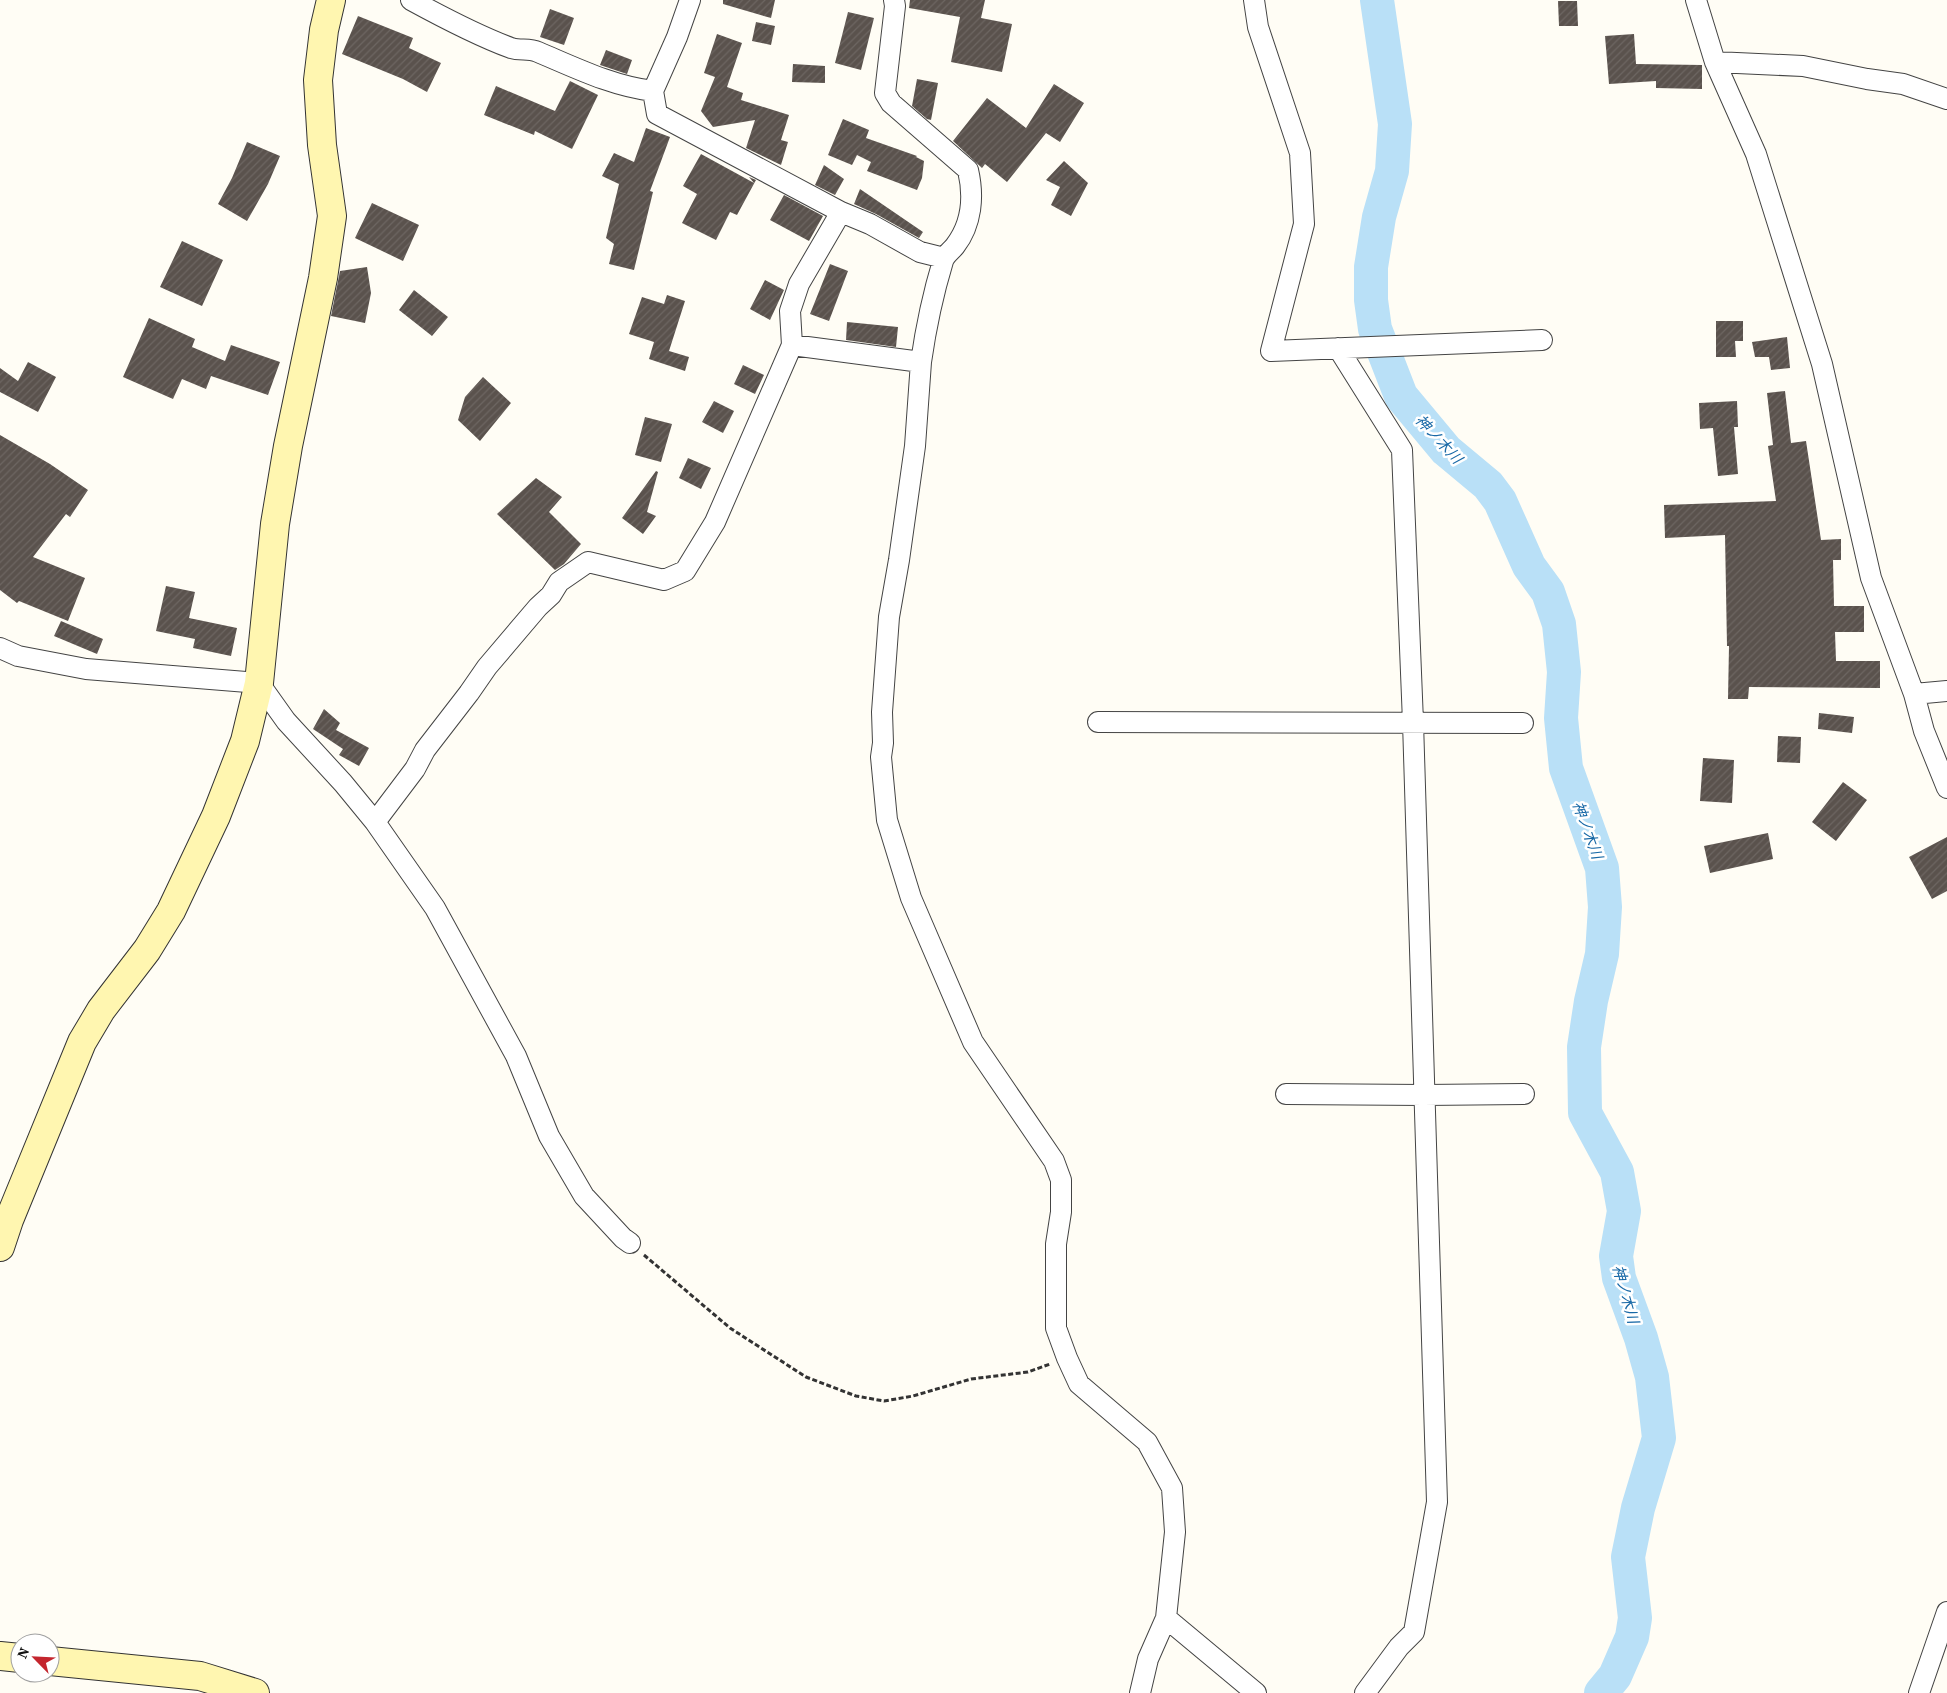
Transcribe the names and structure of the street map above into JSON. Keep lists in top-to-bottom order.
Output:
{
  "water": ["神ノ木川"],
  "north": "top left"
}
